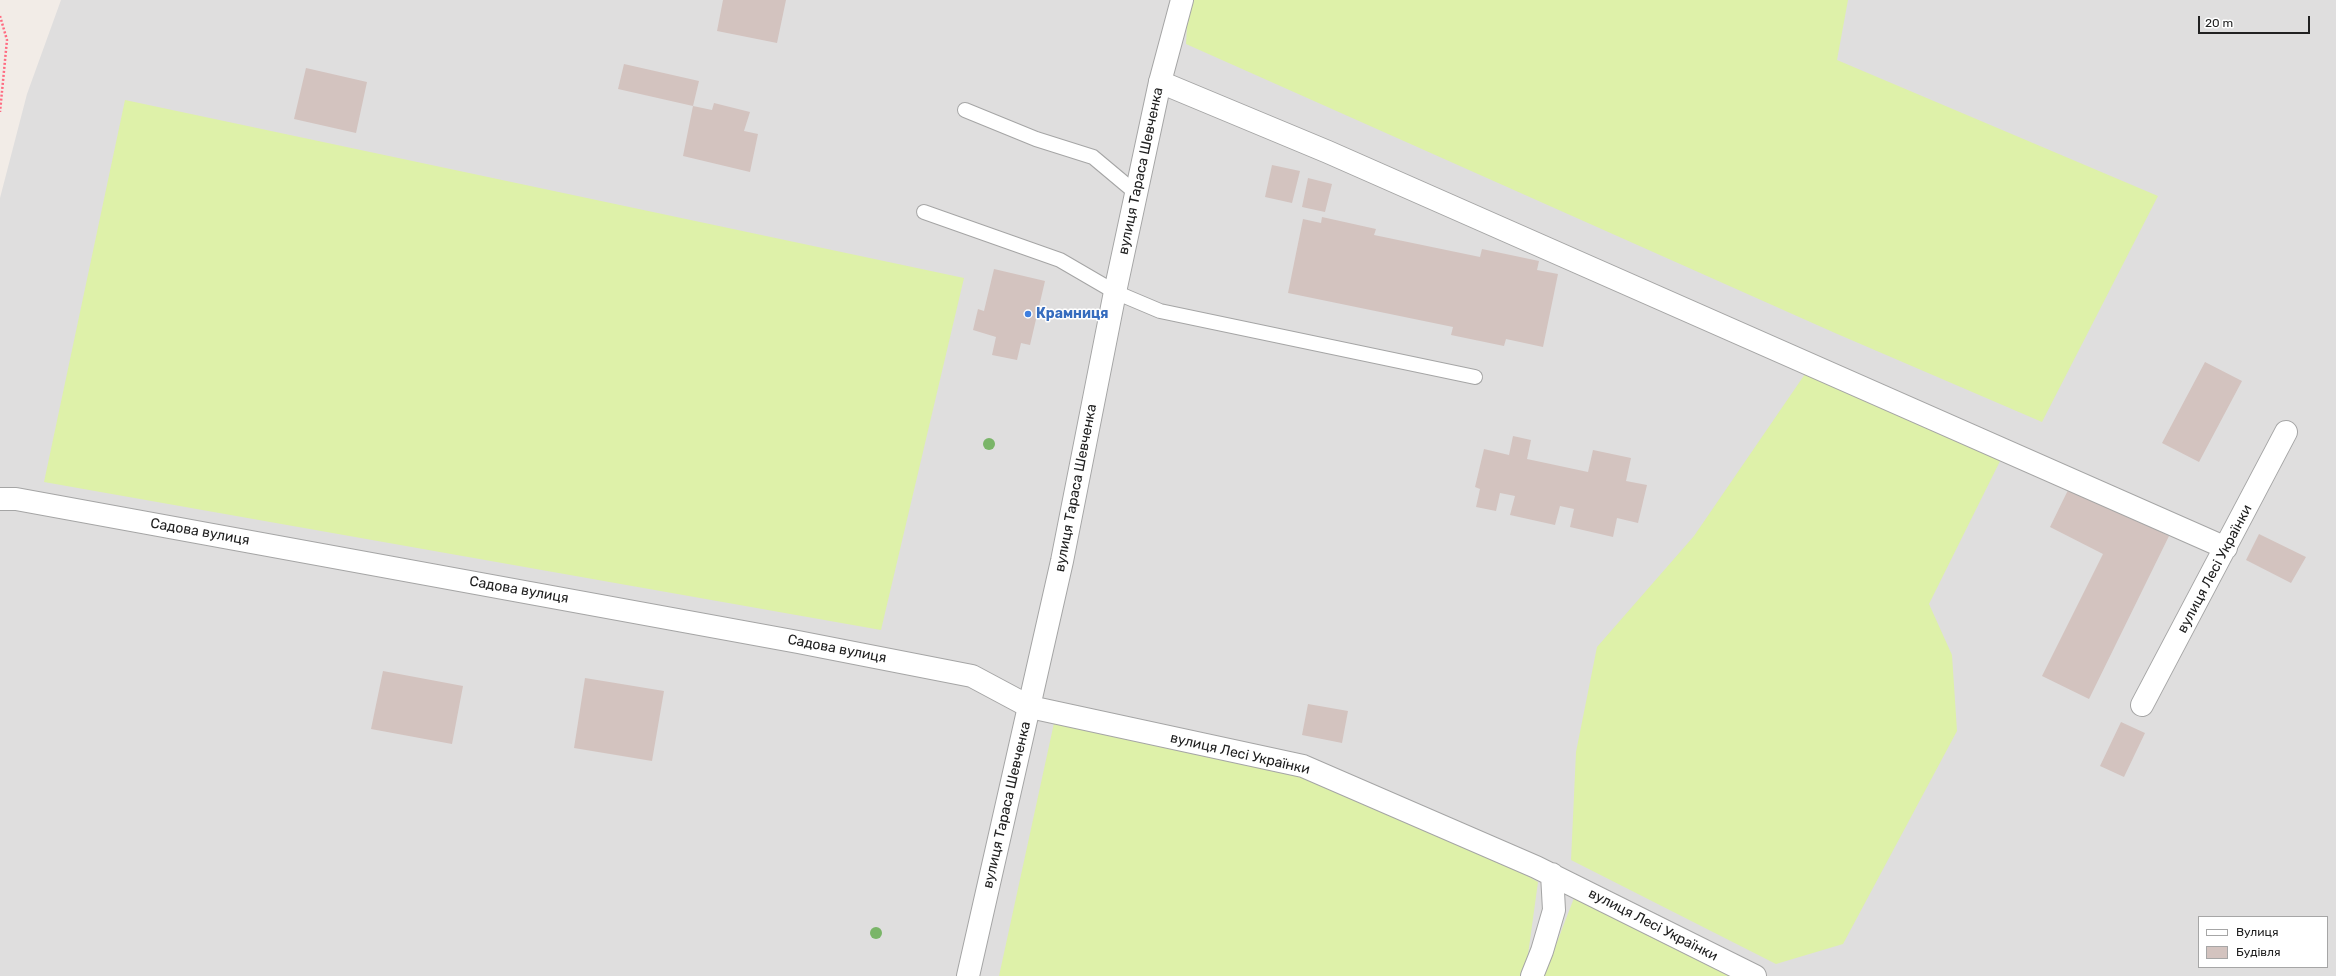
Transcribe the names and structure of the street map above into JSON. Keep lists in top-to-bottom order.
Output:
{
  "streets": {
    "street": ["вулиця Тараса Шевченка", "Садова вулиця", "вулиця Лесі Українки"]
  },
  "crossings": [
    ["вулиця Тараса Шевченка", "Садова вулиця"],
    ["вулиця Тараса Шевченка", "вулиця Лесі Українки"],
    ["Садова вулиця", "вулиця Лесі Українки"]
  ],
  "places": ["Крамниця"],
  "legend": ["Вулиця", "Будівля"],
  "scale_bar": "20 m"
}
